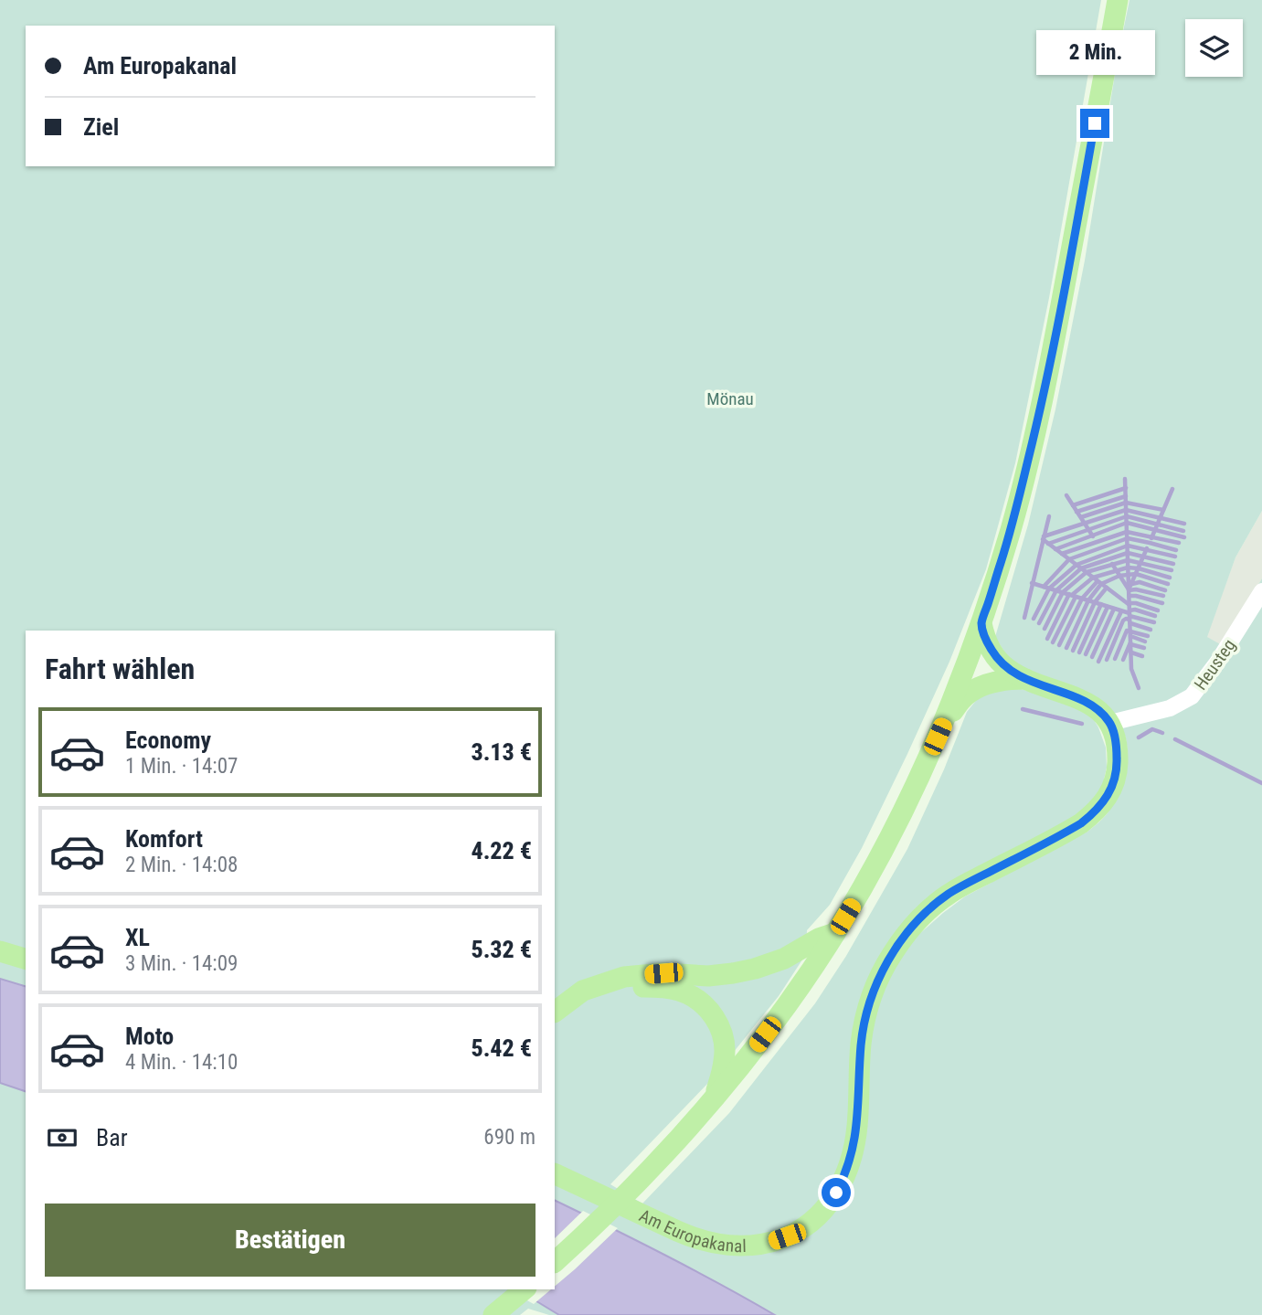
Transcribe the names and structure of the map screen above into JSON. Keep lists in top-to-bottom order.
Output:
{
  "streets": {
    "main road": ["Am Europakanal"],
    "street": ["Heusteg"]
  },
  "crossings": [
    ["Heusteg", "Am Europakanal"]
  ],
  "parks": ["Mönau"],
  "page": {
    "banner": ["Am Europakanal", "Ziel"],
    "bubble": "2 Min.",
    "heading": "Fahrt wählen",
    "list": [
      {
        "name": "Economy",
        "note": "1 Min. · 14:07",
        "value": "3.13 €"
      },
      {
        "name": "Komfort",
        "note": "2 Min. · 14:08",
        "value": "4.22 €"
      },
      {
        "name": "XL",
        "note": "3 Min. · 14:09",
        "value": "5.32 €"
      },
      {
        "name": "Moto",
        "note": "4 Min. · 14:10",
        "value": "5.42 €"
      }
    ],
    "pay": ["Bar", "690 m"],
    "buttons": "Bestätigen"
  }
}
